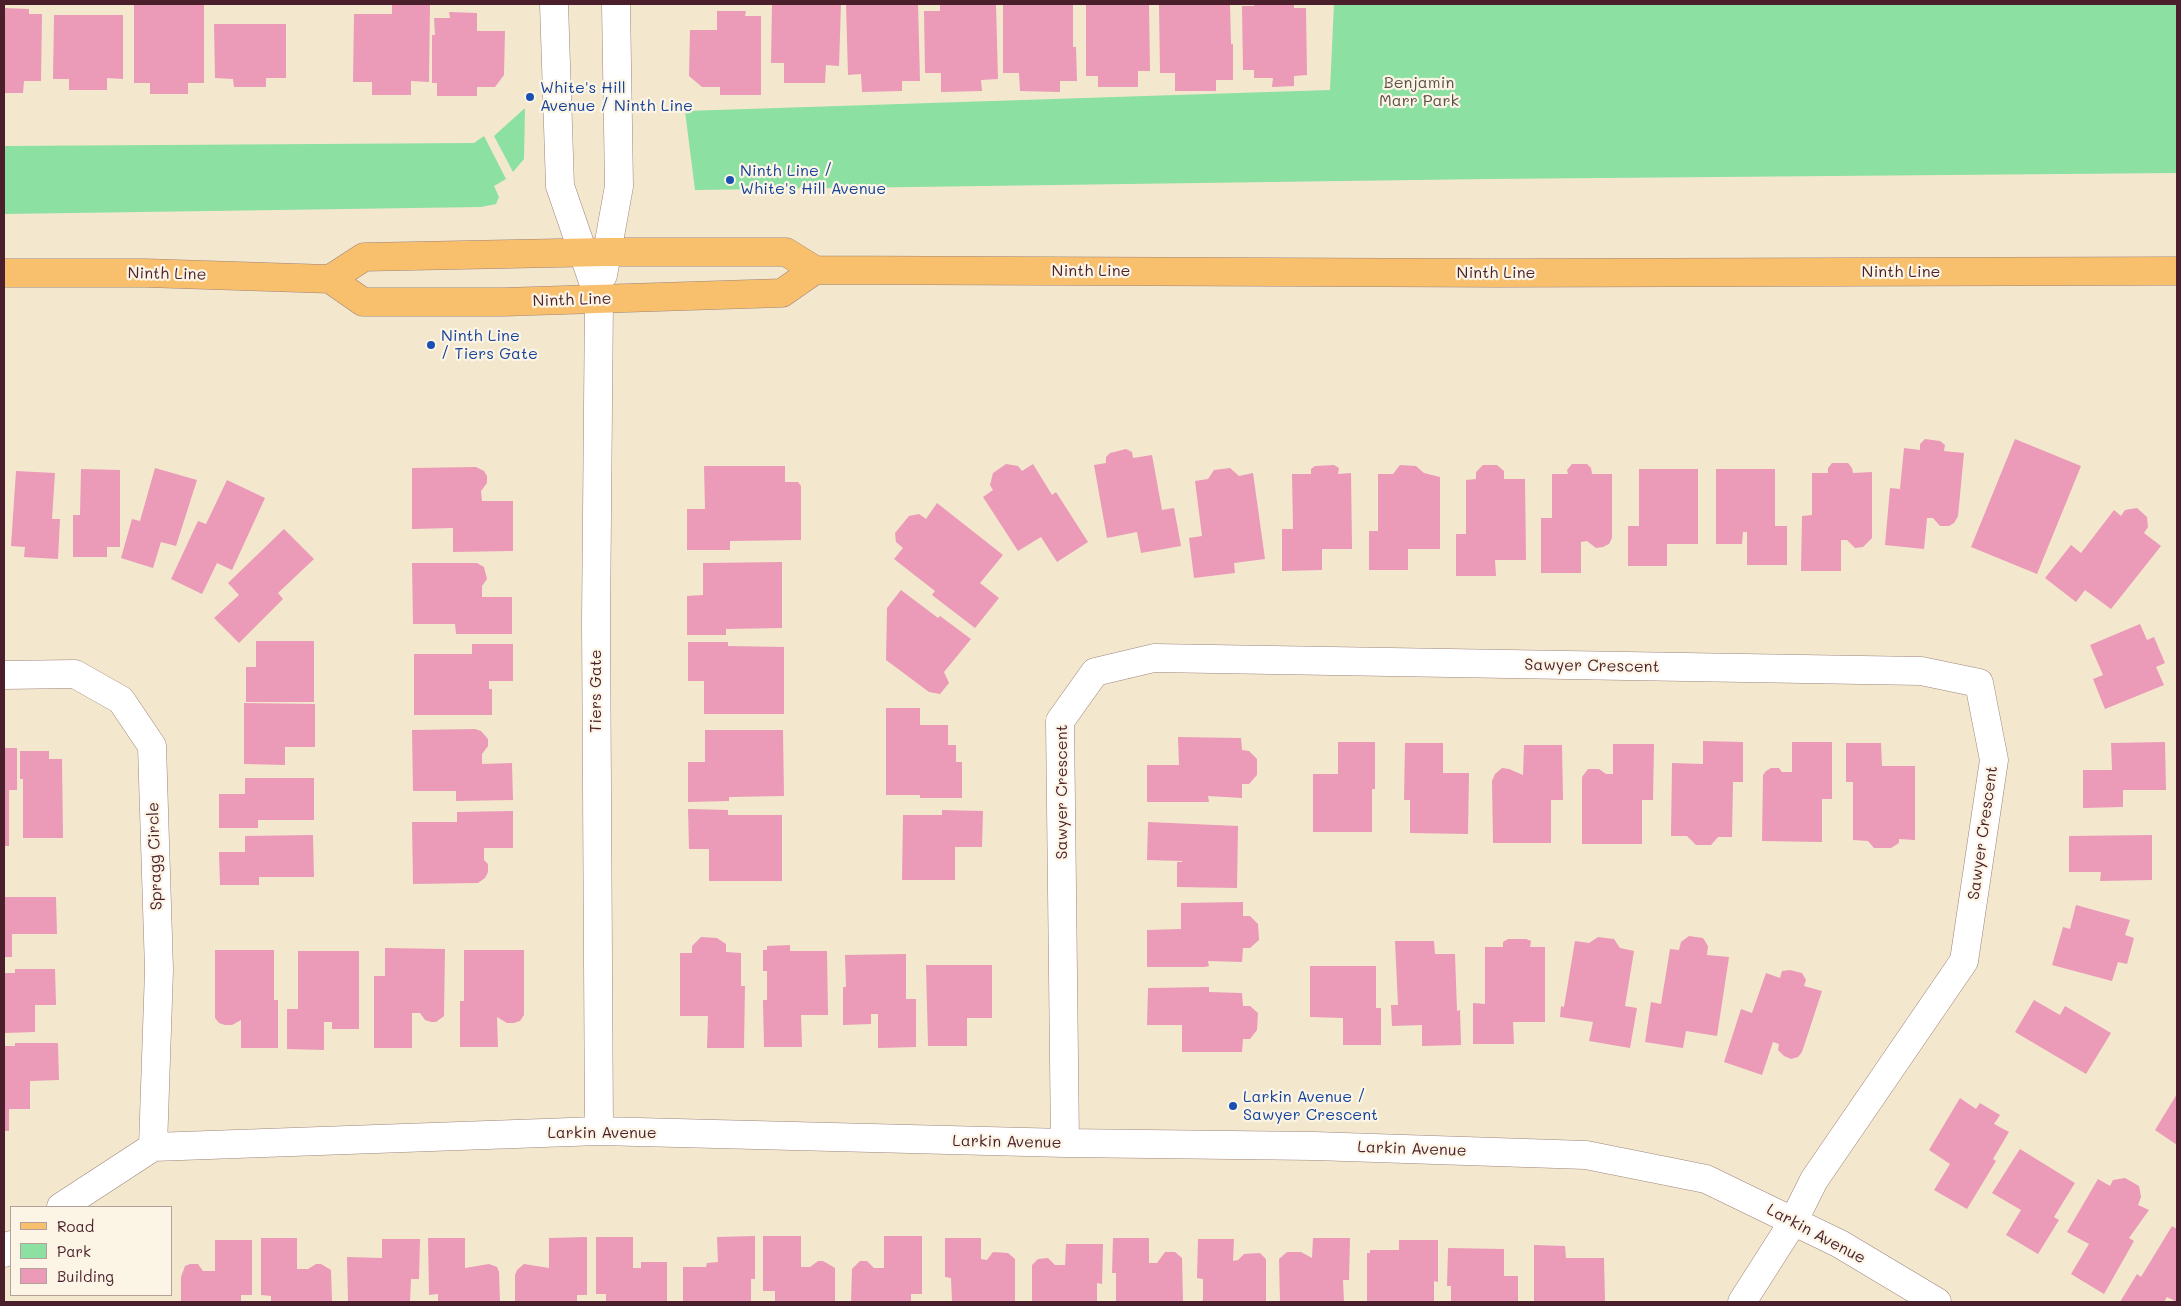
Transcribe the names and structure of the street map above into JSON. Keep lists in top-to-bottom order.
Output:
{
  "streets": {
    "main road": ["Ninth Line"],
    "street": [
      "Sawyer Crescent",
      "Tiers Gate",
      "Spragg Circle",
      "Larkin Avenue"
    ]
  },
  "crossings": [
    ["Ninth Line", "Tiers Gate"],
    ["Sawyer Crescent", "Larkin Avenue"],
    ["Tiers Gate", "Larkin Avenue"],
    ["Spragg Circle", "Larkin Avenue"]
  ],
  "parks": ["Benjamin Marr Park"],
  "places": [
    "White's Hill Avenue / Ninth Line",
    "Ninth Line / White's Hill Avenue",
    "Ninth Line / Tiers Gate",
    "Larkin Avenue / Sawyer Crescent"
  ],
  "legend": ["Road", "Park", "Building"]
}
